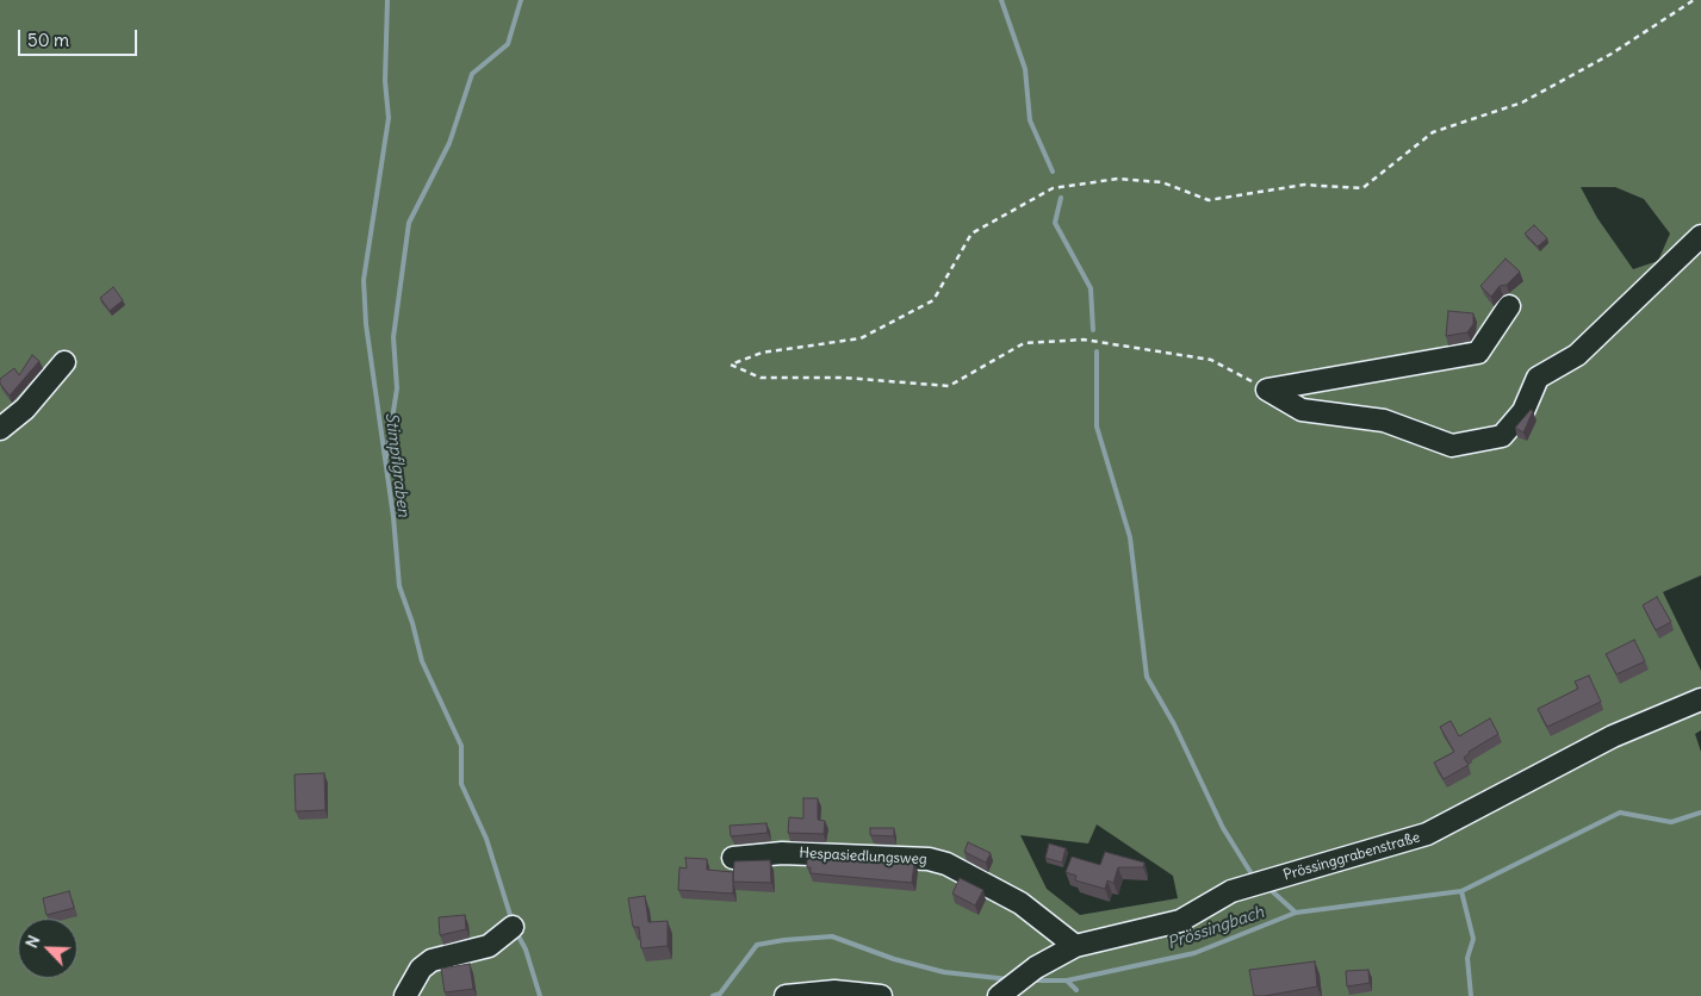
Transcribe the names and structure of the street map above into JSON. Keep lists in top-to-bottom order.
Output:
{
  "streets": {
    "street": ["Hespasiedlungsweg", "Prössinggrabenstraße"]
  },
  "crossings": [
    ["Hespasiedlungsweg", "Prössinggrabenstraße"]
  ],
  "water": ["Stimpflgraben", "Prössingbach"],
  "scale_bar": "50 m",
  "north": "top left"
}
